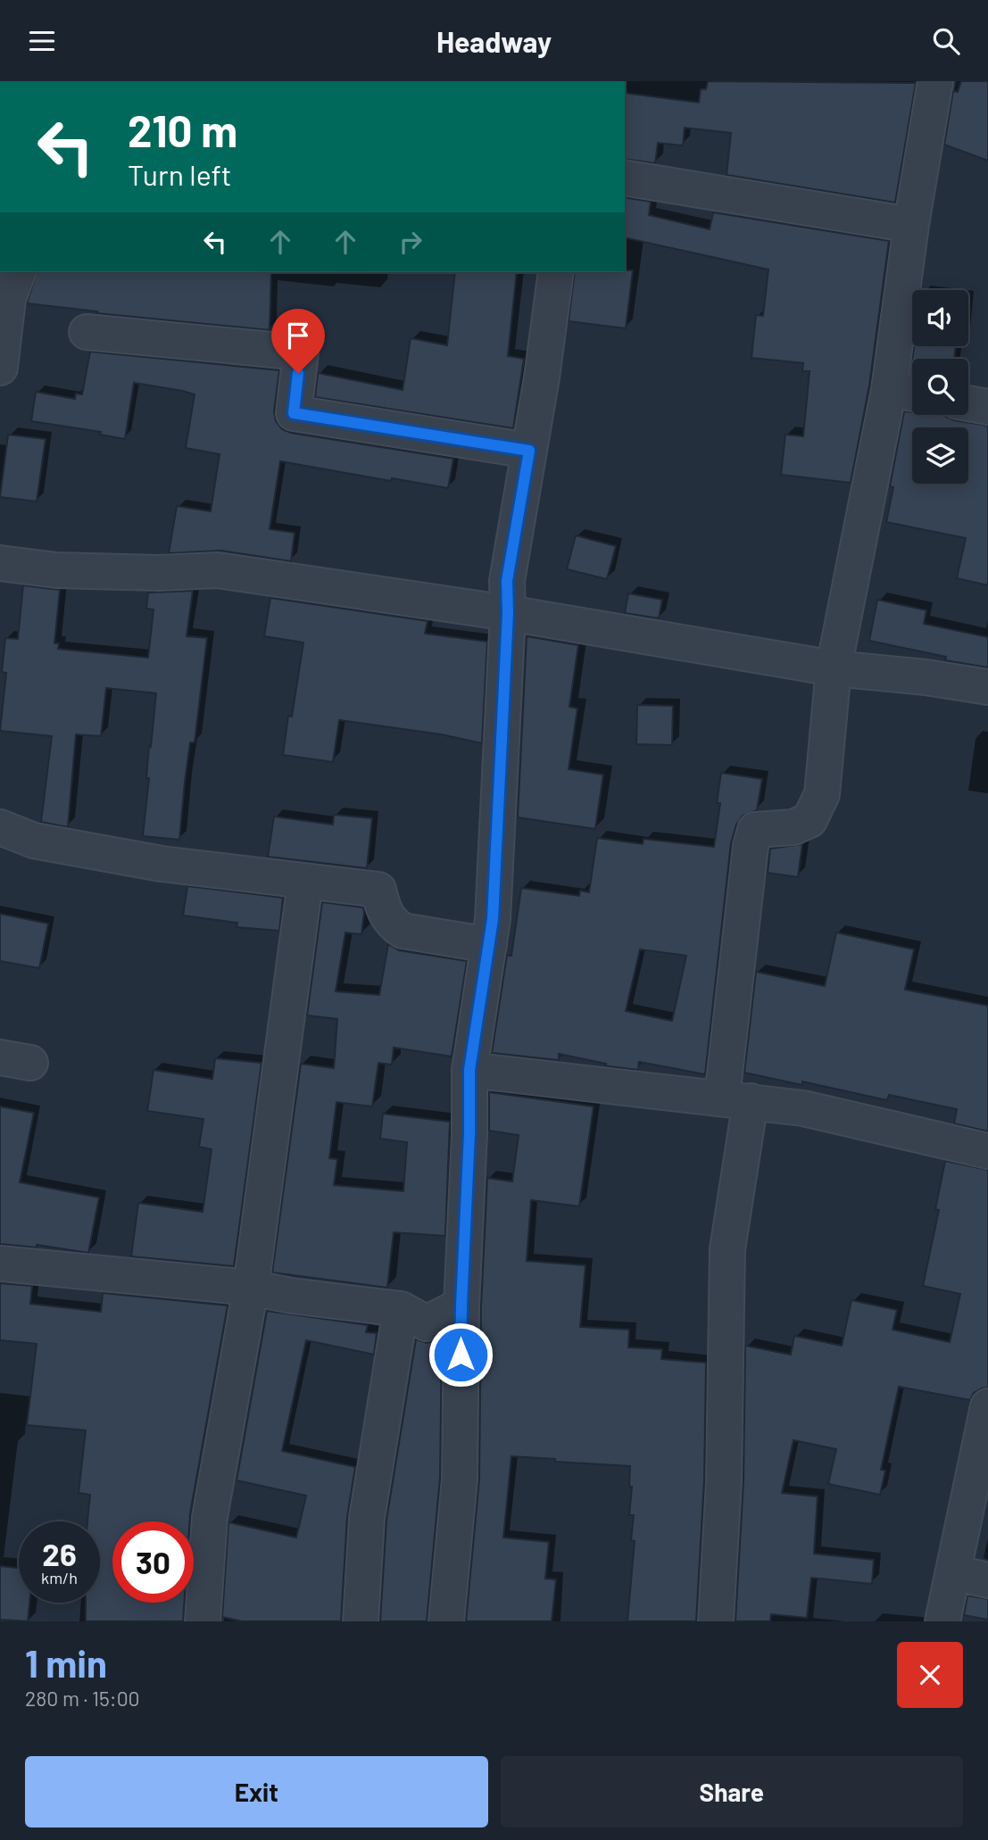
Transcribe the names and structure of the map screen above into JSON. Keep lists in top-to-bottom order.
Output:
{
  "page": {
    "header": "Headway",
    "turn": ["210 m", "Turn left"],
    "speed": "26 km/h",
    "limit": "30",
    "heading": ["1 min", "280 m · 15:00"],
    "buttons": ["Exit", "Share"]
  }
}
